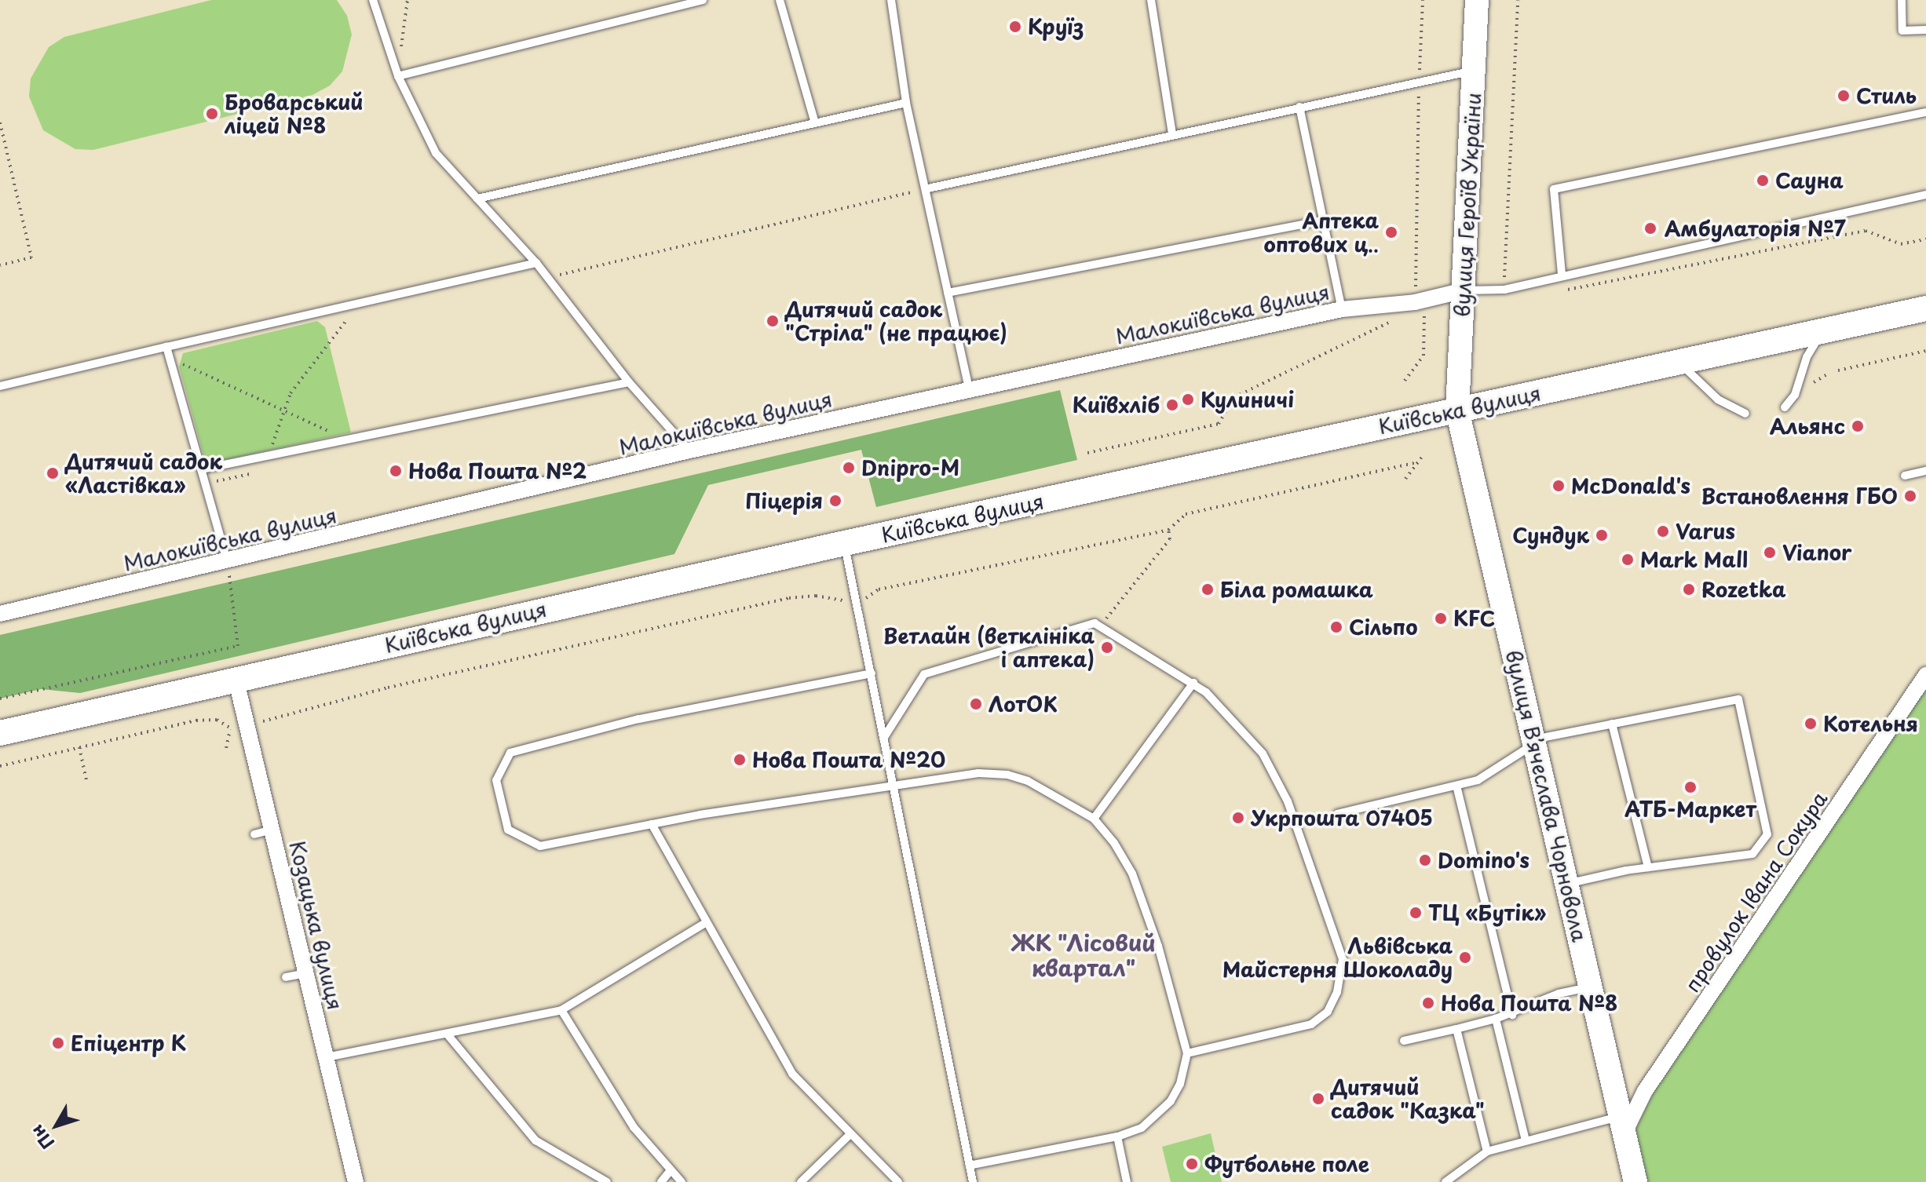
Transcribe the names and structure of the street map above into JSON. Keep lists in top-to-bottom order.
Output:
{
  "streets": {
    "main road": ["Київська вулиця"],
    "street": [
      "вулиця Героїв України",
      "Малокиївська вулиця",
      "вулиця Вʼячеслава Чорновола",
      "провулок Івана Сокура",
      "Козацька вулиця"
    ]
  },
  "crossings": [
    ["вулиця Героїв України", "Малокиївська вулиця"],
    ["вулиця Героїв України", "Київська вулиця"],
    ["вулиця Героїв України", "вулиця Вʼячеслава Чорновола"],
    ["Київська вулиця", "вулиця Вʼячеслава Чорновола"],
    ["Київська вулиця", "Козацька вулиця"],
    ["вулиця Вʼячеслава Чорновола", "провулок Івана Сокура"]
  ],
  "districts": ["ЖК \"Лісовий квартал\""],
  "places": [
    "Круїз",
    "Стиль",
    "Броварський ліцей №8",
    "Сауна",
    "Амбулаторія №7",
    "Аптека оптових ц‥",
    "Дитячий садок \"Стріла\" (не працює)",
    "Кулиничі",
    "Київхліб",
    "Альянс",
    "Dnipro-M",
    "Нова Пошта №2",
    "Дитячий садок «Ластівка»",
    "McDonald's",
    "Встановлення ГБО",
    "Піцерія",
    "Varus",
    "Сундук",
    "Vianor",
    "Mark Mall",
    "Біла ромашка",
    "Rozetka",
    "KFC",
    "Сільпо",
    "Ветлайн (ветклініка і аптека)",
    "ЛотОК",
    "Котельня",
    "Нова Пошта №20",
    "АТБ-Маркет",
    "Укрпошта 07405",
    "Domino's",
    "ТЦ «Бутік»",
    "Львівська Майстерня Шоколаду",
    "Нова Пошта №8",
    "Епіцентр К",
    "Дитячий садок \"Казка\"",
    "Футбольне поле"
  ],
  "north": "bottom left"
}
